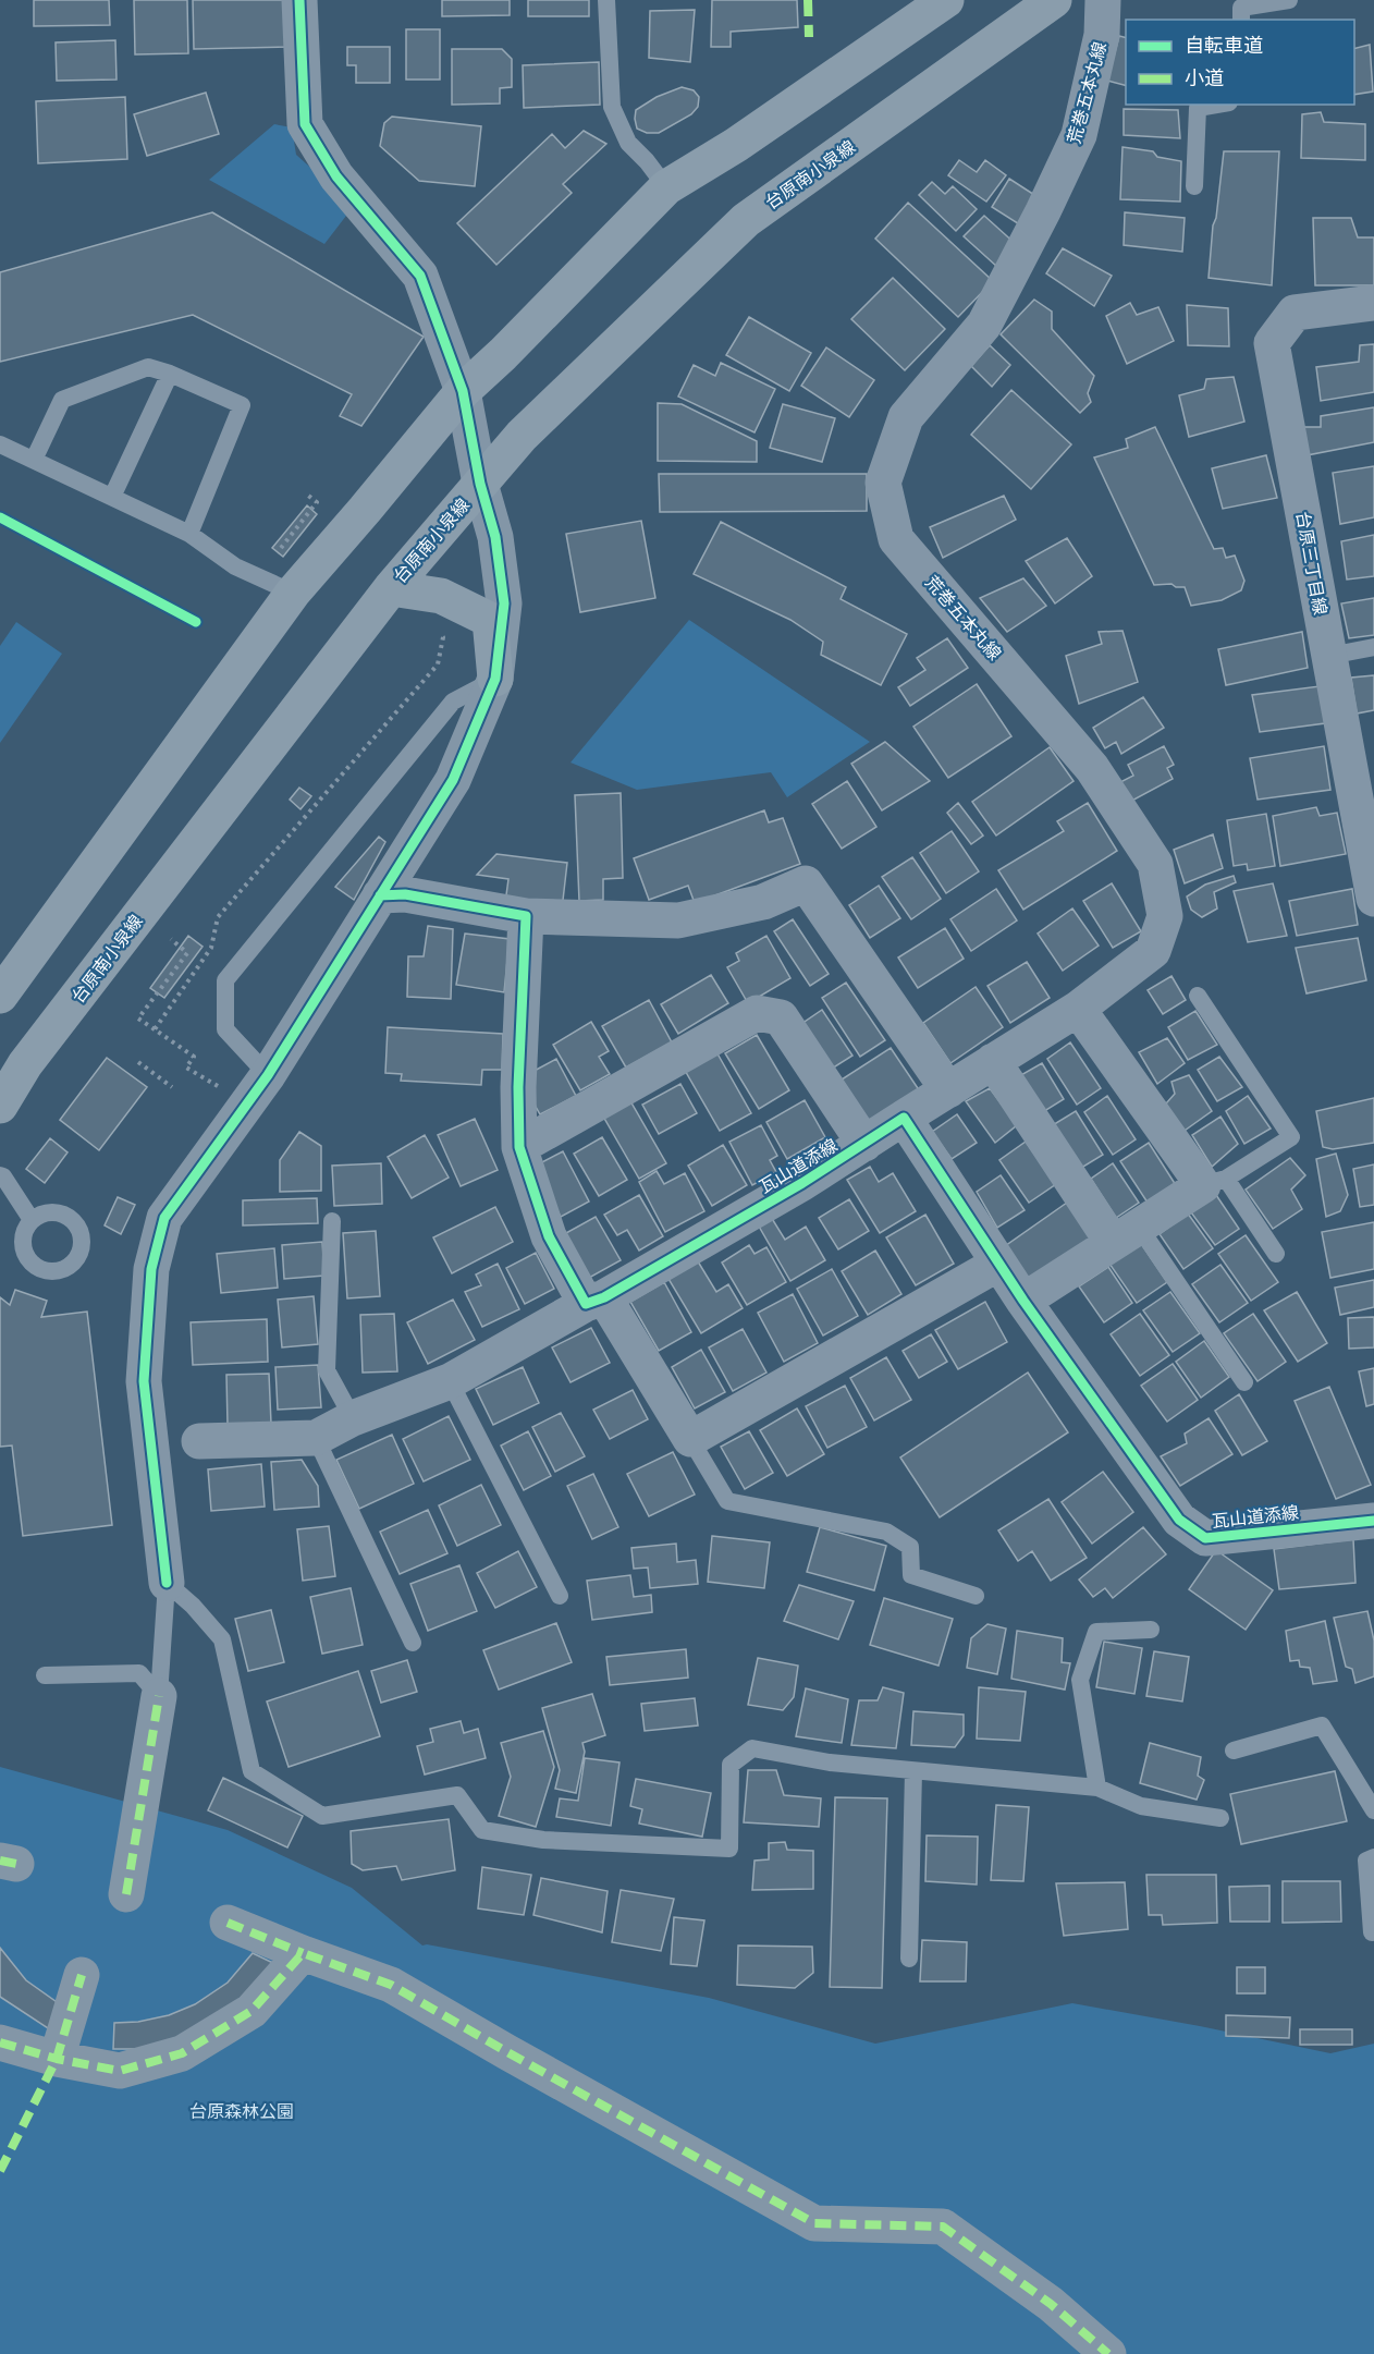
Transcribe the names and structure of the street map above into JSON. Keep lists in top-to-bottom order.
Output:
{
  "streets": {
    "street": [
      "荒巻五本丸線",
      "台原南小泉線",
      "台原三丁目線",
      "瓦山道添線"
    ]
  },
  "crossings": [
    ["荒巻五本丸線", "瓦山道添線"]
  ],
  "parks": ["台原森林公園"],
  "legend": ["自転車道", "小道"]
}
